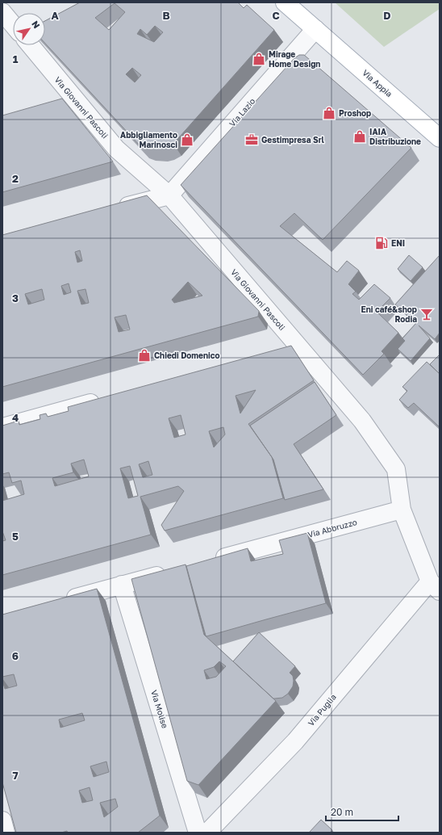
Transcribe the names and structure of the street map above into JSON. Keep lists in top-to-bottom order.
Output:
{
  "streets": {
    "main road": ["Via Appia"],
    "street": [
      "Via Giovanni Pascoli",
      "Via Lazio",
      "Via Abbruzzo",
      "Via Molise",
      "Via Puglia"
    ]
  },
  "crossings": [
    ["Via Appia", "Via Lazio"],
    ["Via Giovanni Pascoli", "Via Lazio"],
    ["Via Giovanni Pascoli", "Via Abbruzzo"],
    ["Via Giovanni Pascoli", "Via Puglia"]
  ],
  "places": {
    "shop": [
      "Mirage Home Design",
      "Proshop",
      "IAIA Distribuzione",
      "Abbigliamento Marinosci",
      "Chiedi Domenico"
    ],
    "office": ["Gestimpresa Srl"],
    "fuel station": ["ENI"],
    "bar": ["Eni café&shop Rodia"]
  },
  "scale_bar": "20 m",
  "north": "top right",
  "grid": {
    "columns": [
      "A",
      "B",
      "C",
      "D"
    ],
    "rows": [
      "1",
      "2",
      "3",
      "4",
      "5",
      "6",
      "7"
    ]
  }
}
